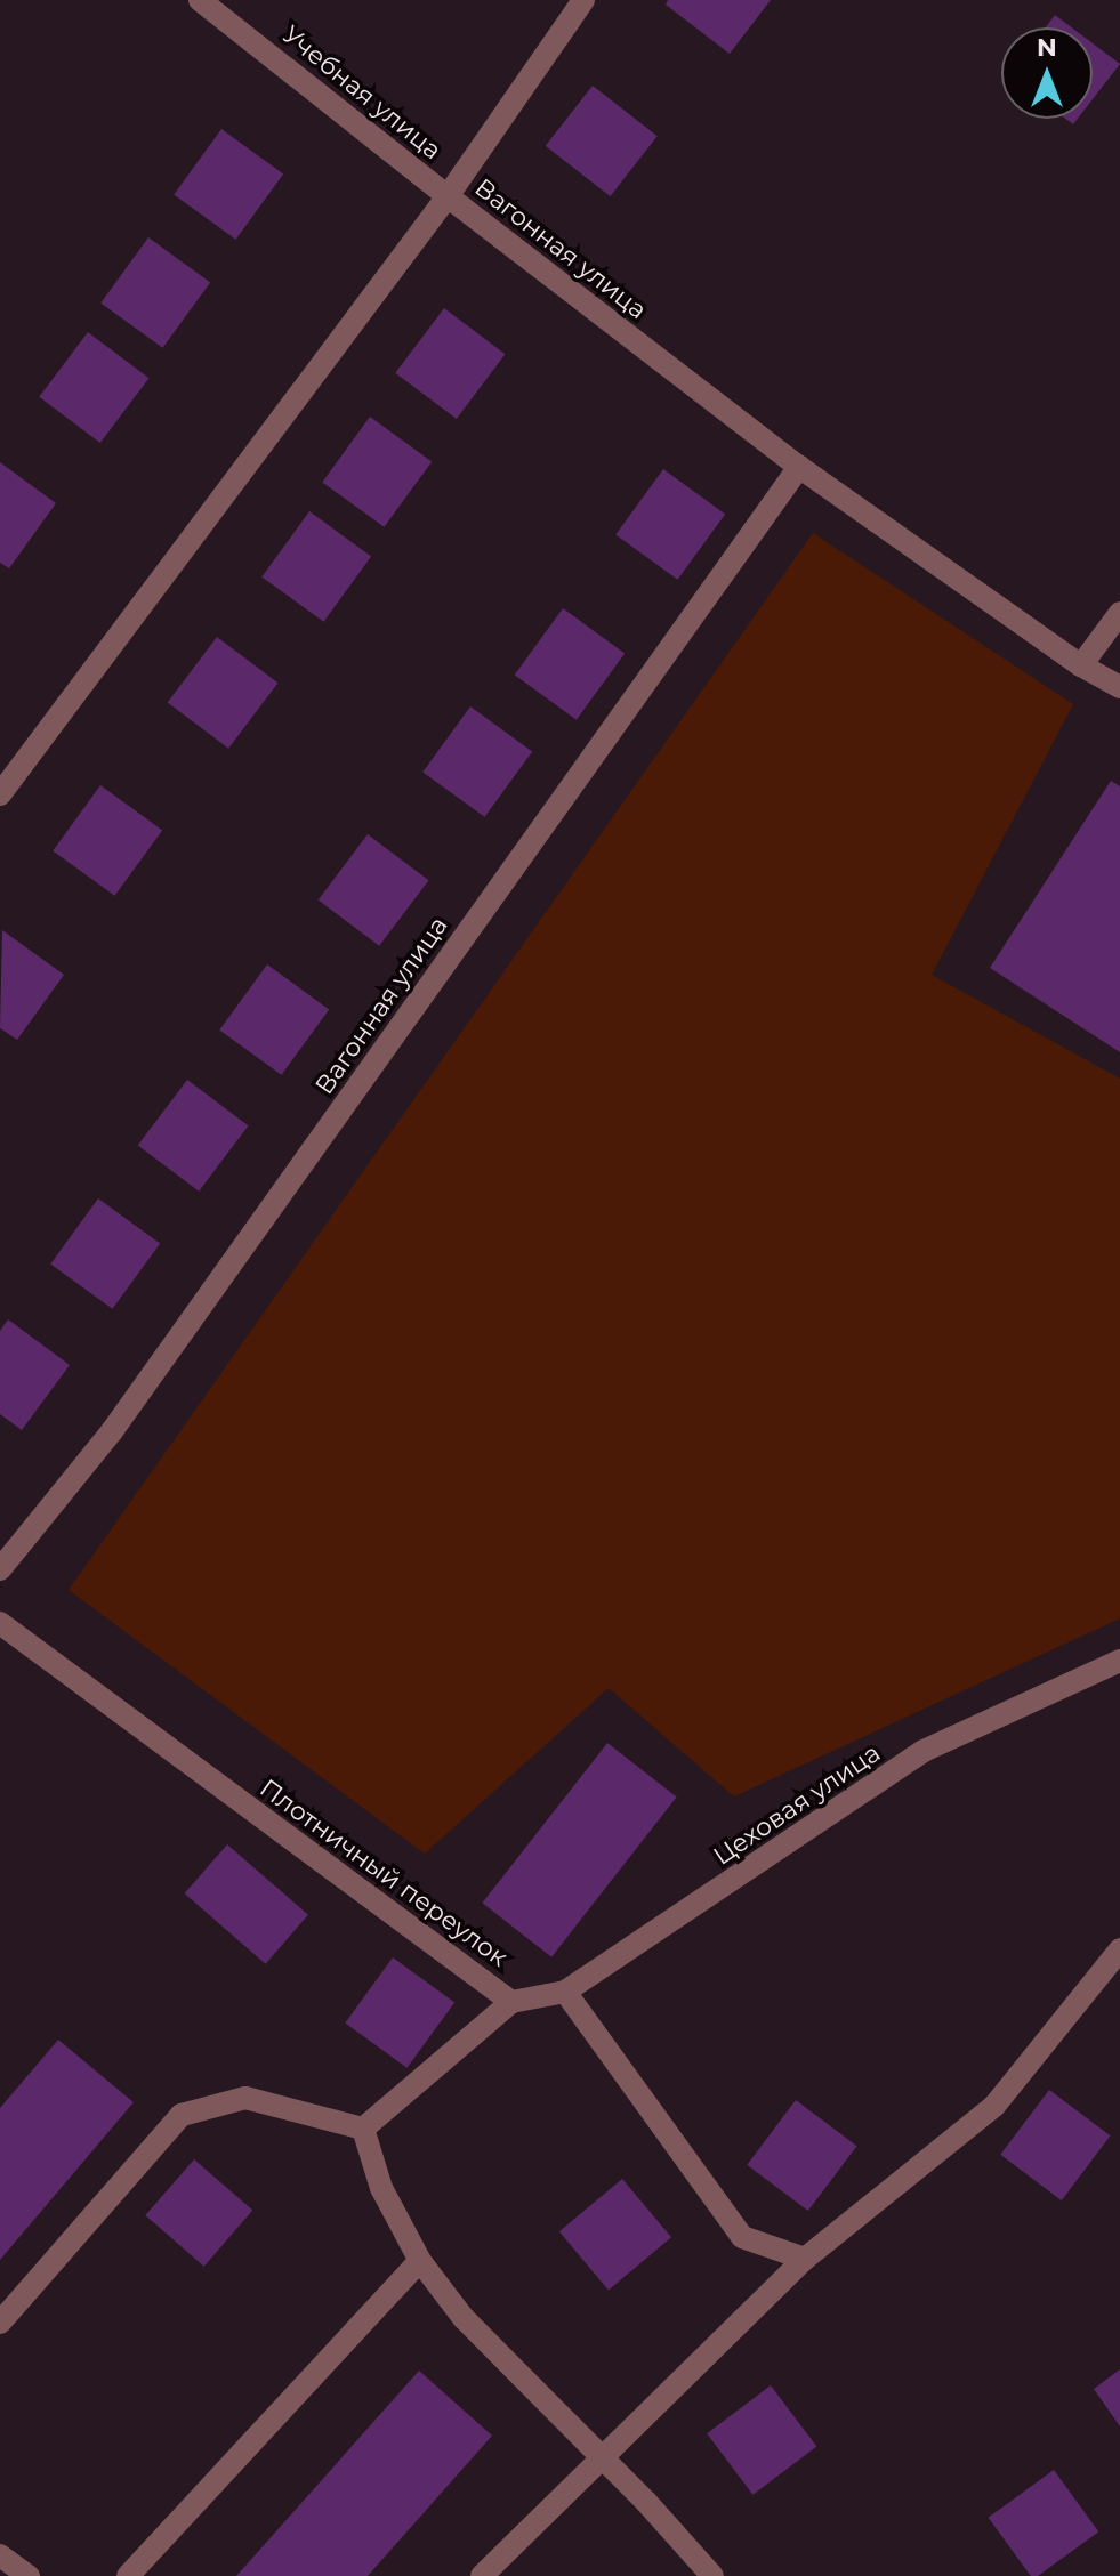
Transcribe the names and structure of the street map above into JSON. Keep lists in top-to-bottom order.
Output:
{
  "streets": {
    "street": [
      "Учебная улица",
      "Вагонная улица",
      "Цеховая улица",
      "Плотничный переулок"
    ]
  },
  "crossings": [
    ["Учебная улица", "Вагонная улица"],
    ["Цеховая улица", "Плотничный переулок"]
  ],
  "north": "top"
}
